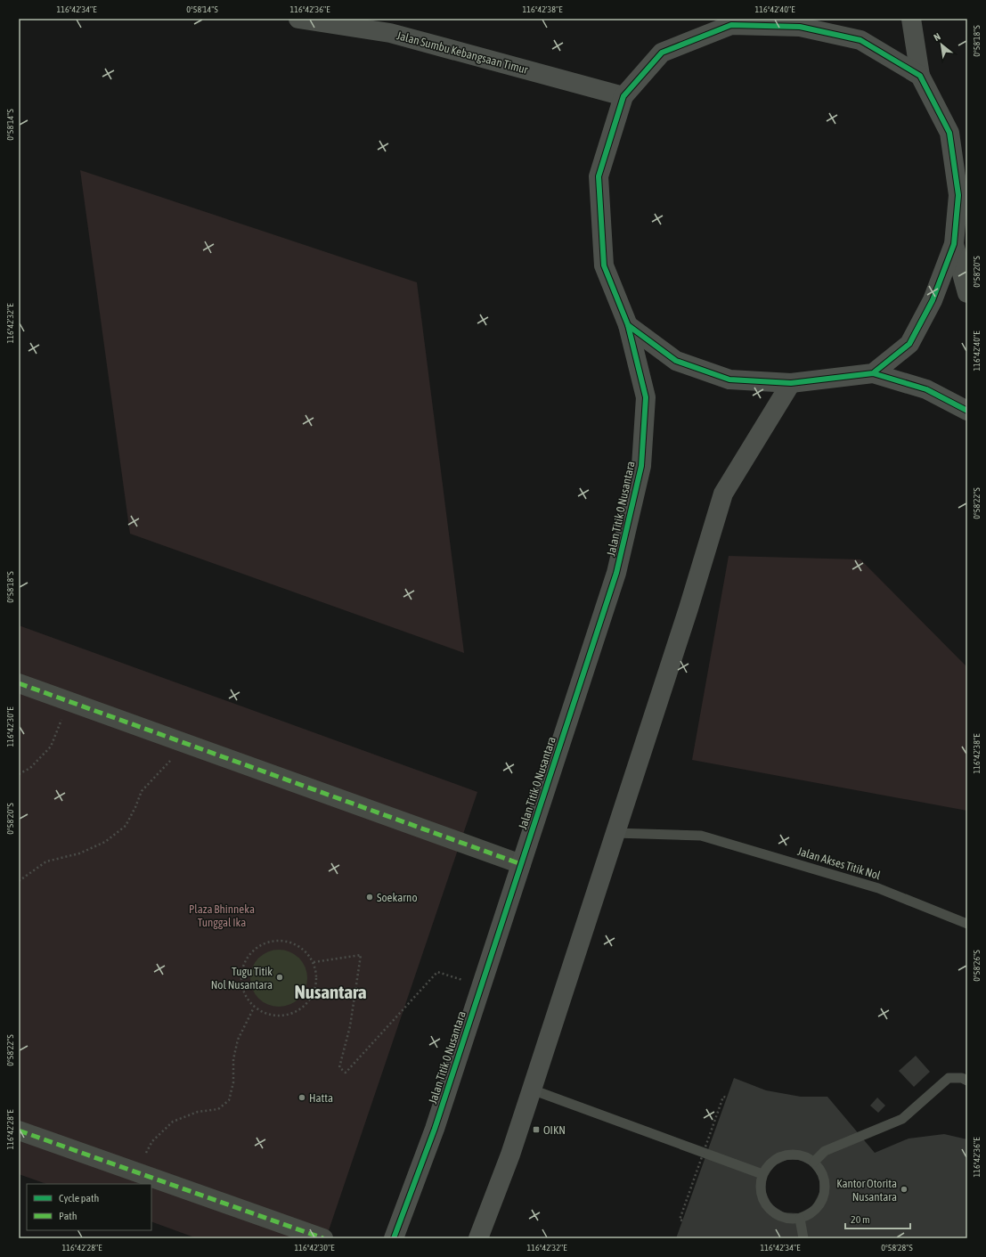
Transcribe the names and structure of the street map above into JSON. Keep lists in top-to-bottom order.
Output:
{
  "streets": {
    "street": ["Jalan Sumbu Kebangsaan Timur", "Jalan Titik 0 Nusantara"],
    "lane": ["Jalan Akses Titik Nol"]
  },
  "districts": ["Nusantara"],
  "parks": ["Plaza Bhinneka Tunggal Ika"],
  "places": {
    "other": [
      "Soekarno",
      "Tugu Titik Nol Nusantara",
      "Hatta",
      "Kantor Otorita Nusantara"
    ],
    "transit": ["OIKN"]
  },
  "legend": ["Cycle path", "Path"],
  "scale_bar": "20 m",
  "north": "top left",
  "coordinates": [
    "116°42'34\"E",
    "0°58'14\"S",
    "116°42'36\"E",
    "116°42'38\"E",
    "116°42'40\"E",
    "0°58'18\"S",
    "0°58'20\"S",
    "116°42'32\"E",
    "0°58'22\"S",
    "116°42'30\"E",
    "0°58'26\"S",
    "116°42'28\"E",
    "0°58'28\"S"
  ]
}
